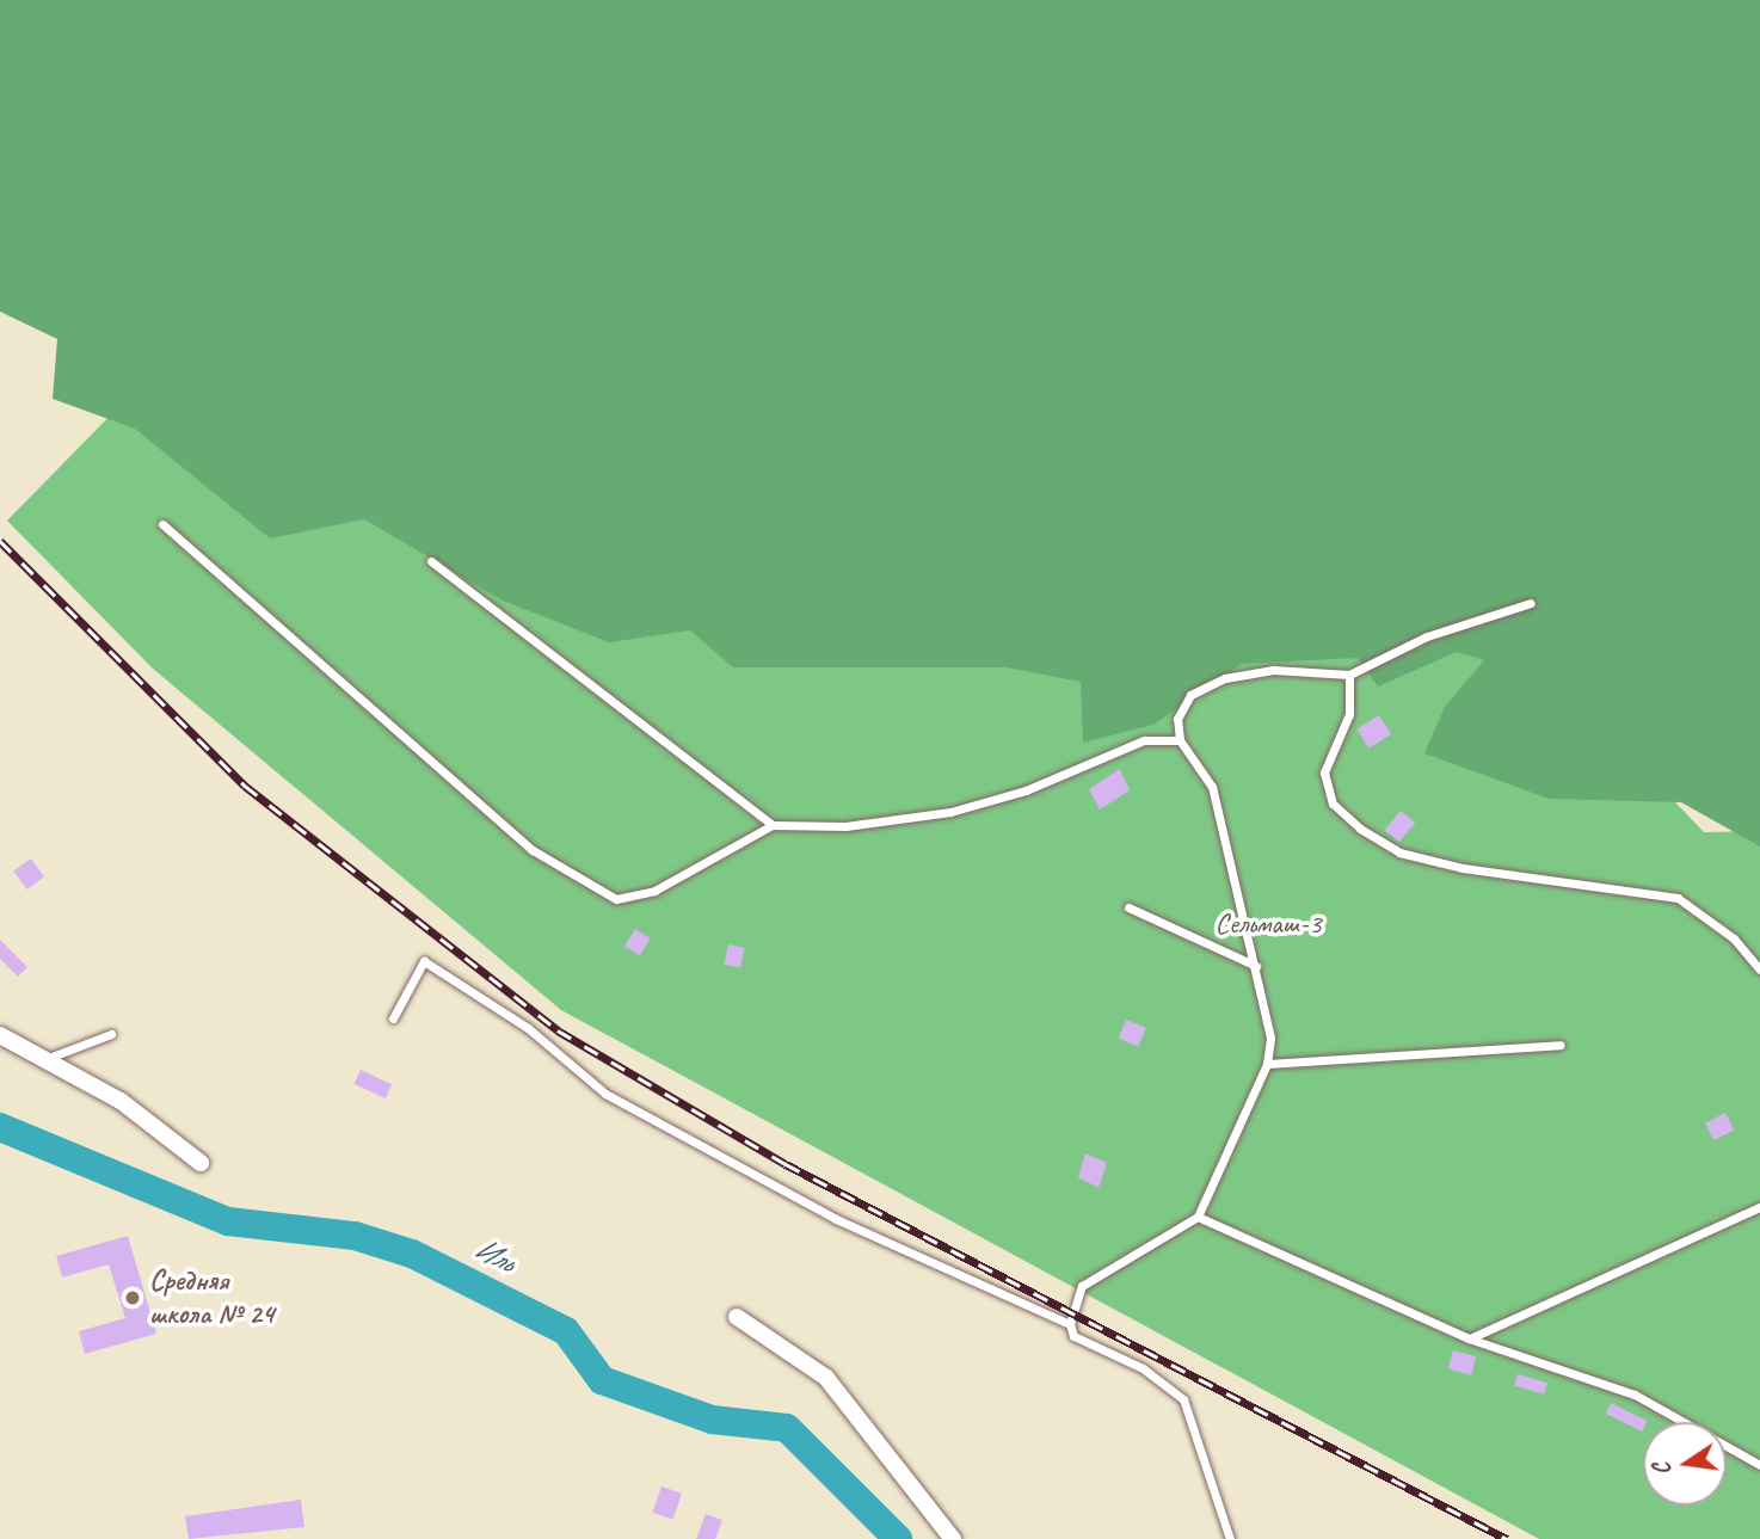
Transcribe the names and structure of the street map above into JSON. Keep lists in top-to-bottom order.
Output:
{
  "water": ["Иль"],
  "parks": ["Сельмаш-3"],
  "places": ["Средняя школа № 24"],
  "north": "left"
}
